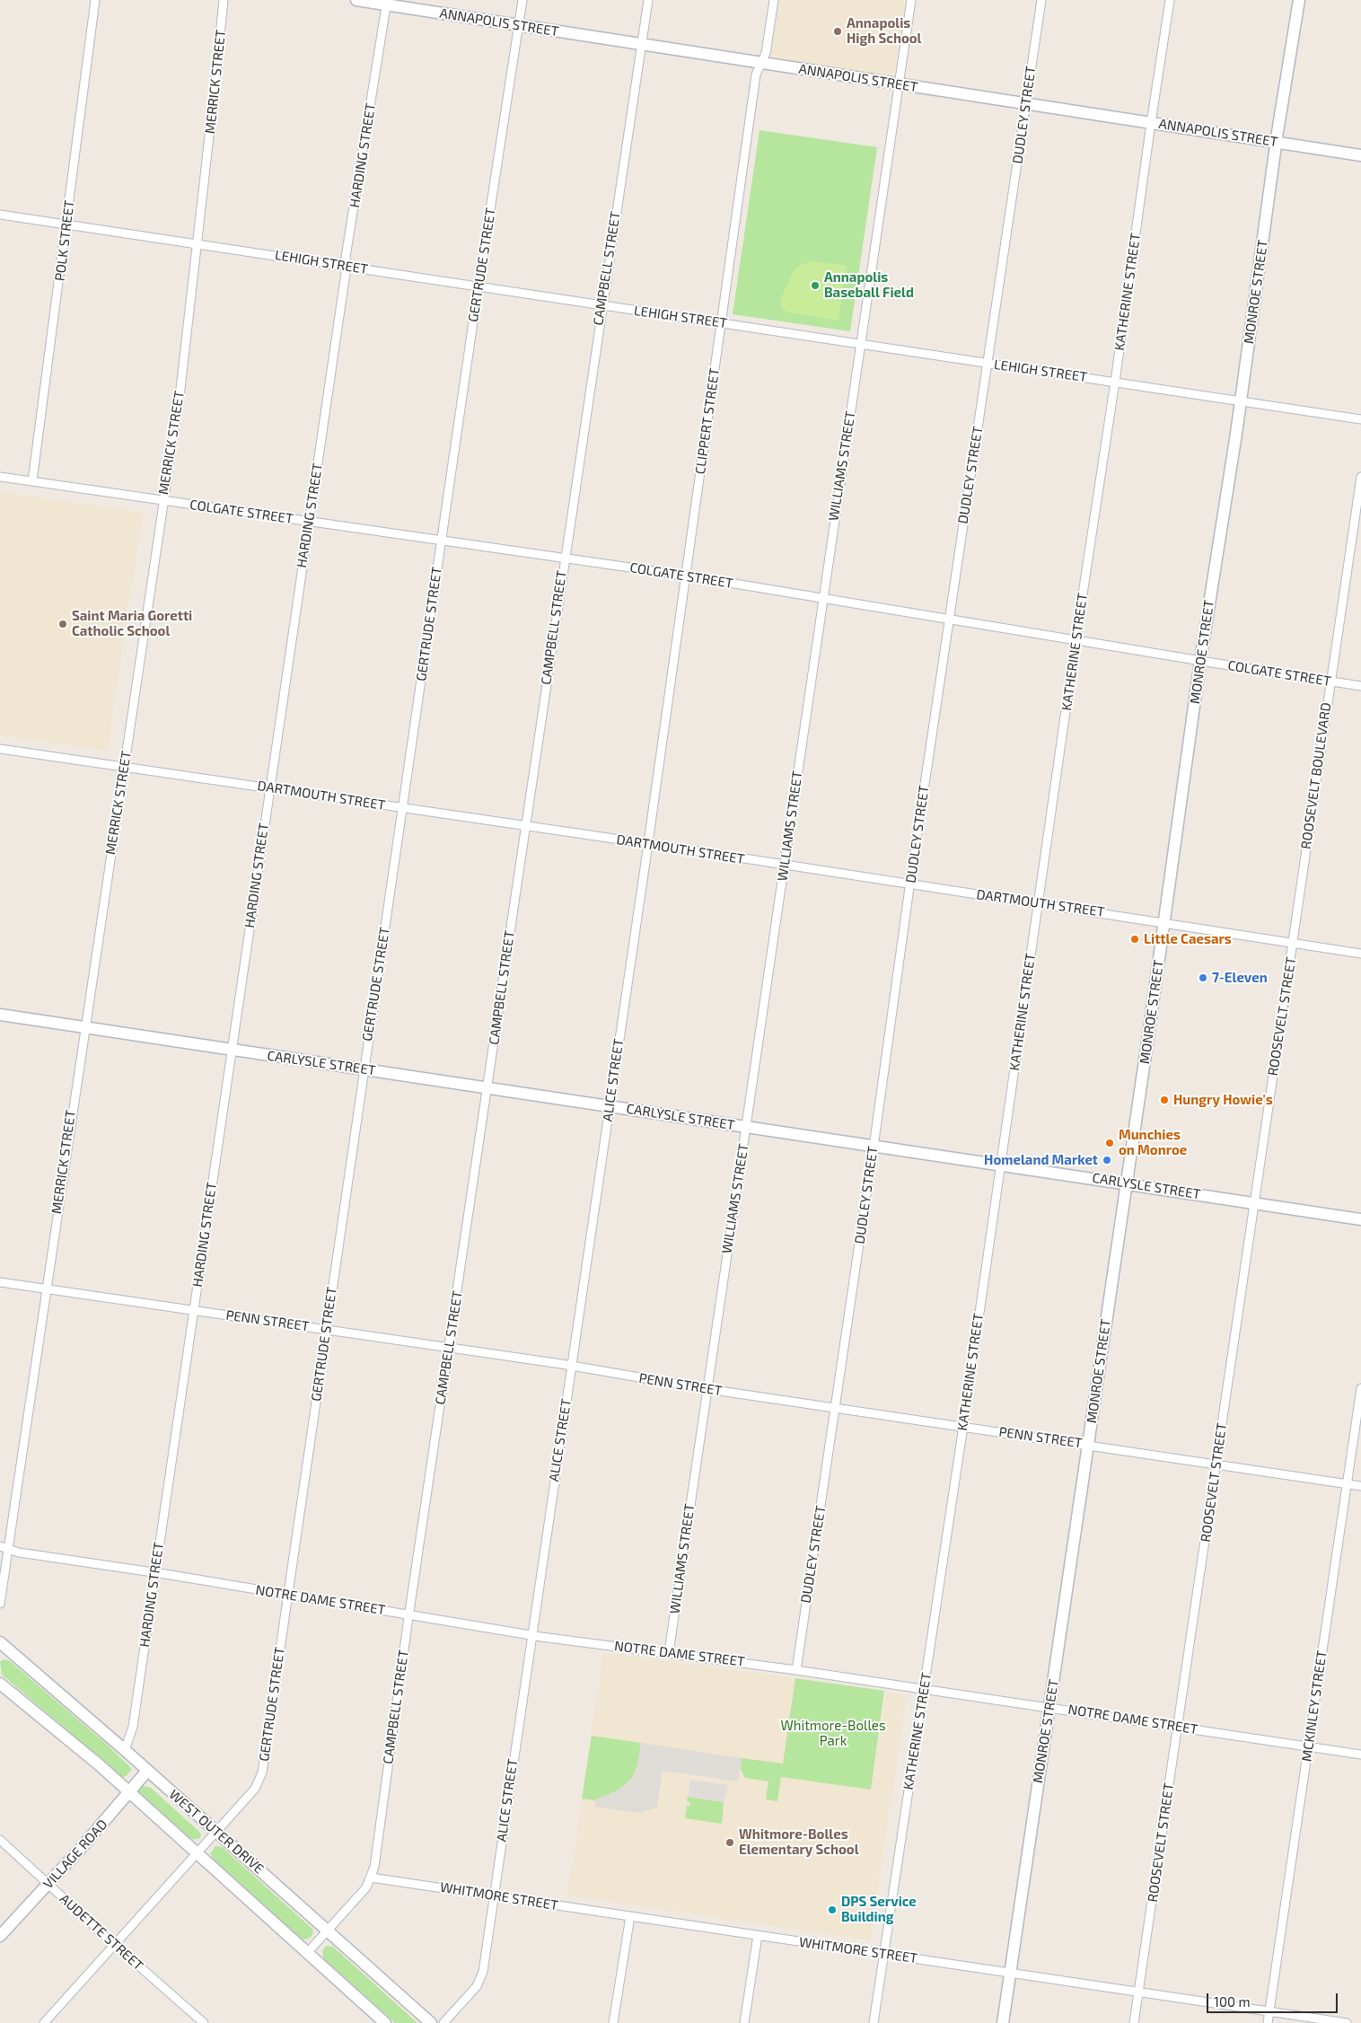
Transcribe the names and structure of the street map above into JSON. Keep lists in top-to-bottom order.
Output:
{
  "streets": {
    "street": [
      "ANNAPOLIS STREET",
      "MERRICK STREET",
      "DUDLEY STREET",
      "HARDING STREET",
      "POLK STREET",
      "LEHIGH STREET",
      "GERTRUDE STREET",
      "CAMPBELL STREET",
      "KATHERINE STREET",
      "MONROE STREET",
      "CLIPPERT STREET",
      "WILLIAMS STREET",
      "COLGATE STREET",
      "ROOSEVELT BOULEVARD",
      "DARTMOUTH STREET",
      "ROOSEVELT STREET",
      "CARLYSLE STREET",
      "ALICE STREET",
      "PENN STREET",
      "NOTRE DAME STREET",
      "MCKINLEY STREET",
      "WEST OUTER DRIVE",
      "VILLAGE ROAD",
      "WHITMORE STREET",
      "AUDETTE STREET"
    ]
  },
  "crossings": [
    ["ANNAPOLIS STREET", "DUDLEY STREET"],
    ["ANNAPOLIS STREET", "HARDING STREET"],
    ["ANNAPOLIS STREET", "GERTRUDE STREET"],
    ["ANNAPOLIS STREET", "CAMPBELL STREET"],
    ["ANNAPOLIS STREET", "KATHERINE STREET"],
    ["ANNAPOLIS STREET", "MONROE STREET"],
    ["ANNAPOLIS STREET", "CLIPPERT STREET"],
    ["ANNAPOLIS STREET", "WILLIAMS STREET"],
    ["MERRICK STREET", "LEHIGH STREET"],
    ["MERRICK STREET", "COLGATE STREET"],
    ["MERRICK STREET", "DARTMOUTH STREET"],
    ["MERRICK STREET", "CARLYSLE STREET"],
    ["MERRICK STREET", "PENN STREET"],
    ["MERRICK STREET", "NOTRE DAME STREET"],
    ["DUDLEY STREET", "LEHIGH STREET"],
    ["DUDLEY STREET", "COLGATE STREET"],
    ["DUDLEY STREET", "DARTMOUTH STREET"],
    ["DUDLEY STREET", "CARLYSLE STREET"],
    ["DUDLEY STREET", "PENN STREET"],
    ["DUDLEY STREET", "NOTRE DAME STREET"],
    ["HARDING STREET", "LEHIGH STREET"],
    ["HARDING STREET", "COLGATE STREET"],
    ["HARDING STREET", "DARTMOUTH STREET"],
    ["HARDING STREET", "CARLYSLE STREET"],
    ["HARDING STREET", "PENN STREET"],
    ["HARDING STREET", "NOTRE DAME STREET"],
    ["HARDING STREET", "WEST OUTER DRIVE"],
    ["POLK STREET", "LEHIGH STREET"],
    ["POLK STREET", "COLGATE STREET"],
    ["LEHIGH STREET", "GERTRUDE STREET"],
    ["LEHIGH STREET", "CAMPBELL STREET"],
    ["LEHIGH STREET", "KATHERINE STREET"],
    ["LEHIGH STREET", "MONROE STREET"],
    ["LEHIGH STREET", "CLIPPERT STREET"],
    ["LEHIGH STREET", "WILLIAMS STREET"],
    ["GERTRUDE STREET", "COLGATE STREET"],
    ["GERTRUDE STREET", "DARTMOUTH STREET"],
    ["GERTRUDE STREET", "CARLYSLE STREET"],
    ["GERTRUDE STREET", "PENN STREET"],
    ["GERTRUDE STREET", "NOTRE DAME STREET"],
    ["GERTRUDE STREET", "WEST OUTER DRIVE"],
    ["GERTRUDE STREET", "AUDETTE STREET"],
    ["CAMPBELL STREET", "COLGATE STREET"],
    ["CAMPBELL STREET", "DARTMOUTH STREET"],
    ["CAMPBELL STREET", "CARLYSLE STREET"],
    ["CAMPBELL STREET", "PENN STREET"],
    ["CAMPBELL STREET", "NOTRE DAME STREET"],
    ["CAMPBELL STREET", "WEST OUTER DRIVE"],
    ["CAMPBELL STREET", "WHITMORE STREET"],
    ["KATHERINE STREET", "COLGATE STREET"],
    ["KATHERINE STREET", "DARTMOUTH STREET"],
    ["KATHERINE STREET", "CARLYSLE STREET"],
    ["KATHERINE STREET", "PENN STREET"],
    ["KATHERINE STREET", "NOTRE DAME STREET"],
    ["KATHERINE STREET", "WHITMORE STREET"],
    ["MONROE STREET", "COLGATE STREET"],
    ["MONROE STREET", "DARTMOUTH STREET"],
    ["MONROE STREET", "CARLYSLE STREET"],
    ["MONROE STREET", "PENN STREET"],
    ["MONROE STREET", "NOTRE DAME STREET"],
    ["MONROE STREET", "WHITMORE STREET"],
    ["CLIPPERT STREET", "COLGATE STREET"],
    ["CLIPPERT STREET", "DARTMOUTH STREET"],
    ["CLIPPERT STREET", "ALICE STREET"],
    ["WILLIAMS STREET", "COLGATE STREET"],
    ["WILLIAMS STREET", "DARTMOUTH STREET"],
    ["WILLIAMS STREET", "CARLYSLE STREET"],
    ["WILLIAMS STREET", "PENN STREET"],
    ["WILLIAMS STREET", "NOTRE DAME STREET"],
    ["COLGATE STREET", "ROOSEVELT BOULEVARD"],
    ["ROOSEVELT BOULEVARD", "DARTMOUTH STREET"],
    ["ROOSEVELT BOULEVARD", "ROOSEVELT STREET"],
    ["DARTMOUTH STREET", "ROOSEVELT STREET"],
    ["DARTMOUTH STREET", "ALICE STREET"],
    ["ROOSEVELT STREET", "CARLYSLE STREET"],
    ["ROOSEVELT STREET", "PENN STREET"],
    ["ROOSEVELT STREET", "NOTRE DAME STREET"],
    ["ROOSEVELT STREET", "WHITMORE STREET"],
    ["CARLYSLE STREET", "ALICE STREET"],
    ["ALICE STREET", "PENN STREET"],
    ["ALICE STREET", "NOTRE DAME STREET"],
    ["ALICE STREET", "WHITMORE STREET"],
    ["PENN STREET", "MCKINLEY STREET"],
    ["NOTRE DAME STREET", "MCKINLEY STREET"],
    ["MCKINLEY STREET", "WHITMORE STREET"],
    ["WEST OUTER DRIVE", "VILLAGE ROAD"],
    ["VILLAGE ROAD", "AUDETTE STREET"]
  ],
  "parks": ["Whitmore-Bolles Park"],
  "places": [
    "Annapolis High School",
    "Annapolis Baseball Field",
    "Saint Maria Goretti Catholic School",
    "Little Caesars",
    "7-Eleven",
    "Hungry Howie's",
    "Munchies on Monroe",
    "Homeland Market",
    "Whitmore-Bolles Elementary School",
    "DPS Service Building"
  ],
  "scale_bar": "100 m"
}
